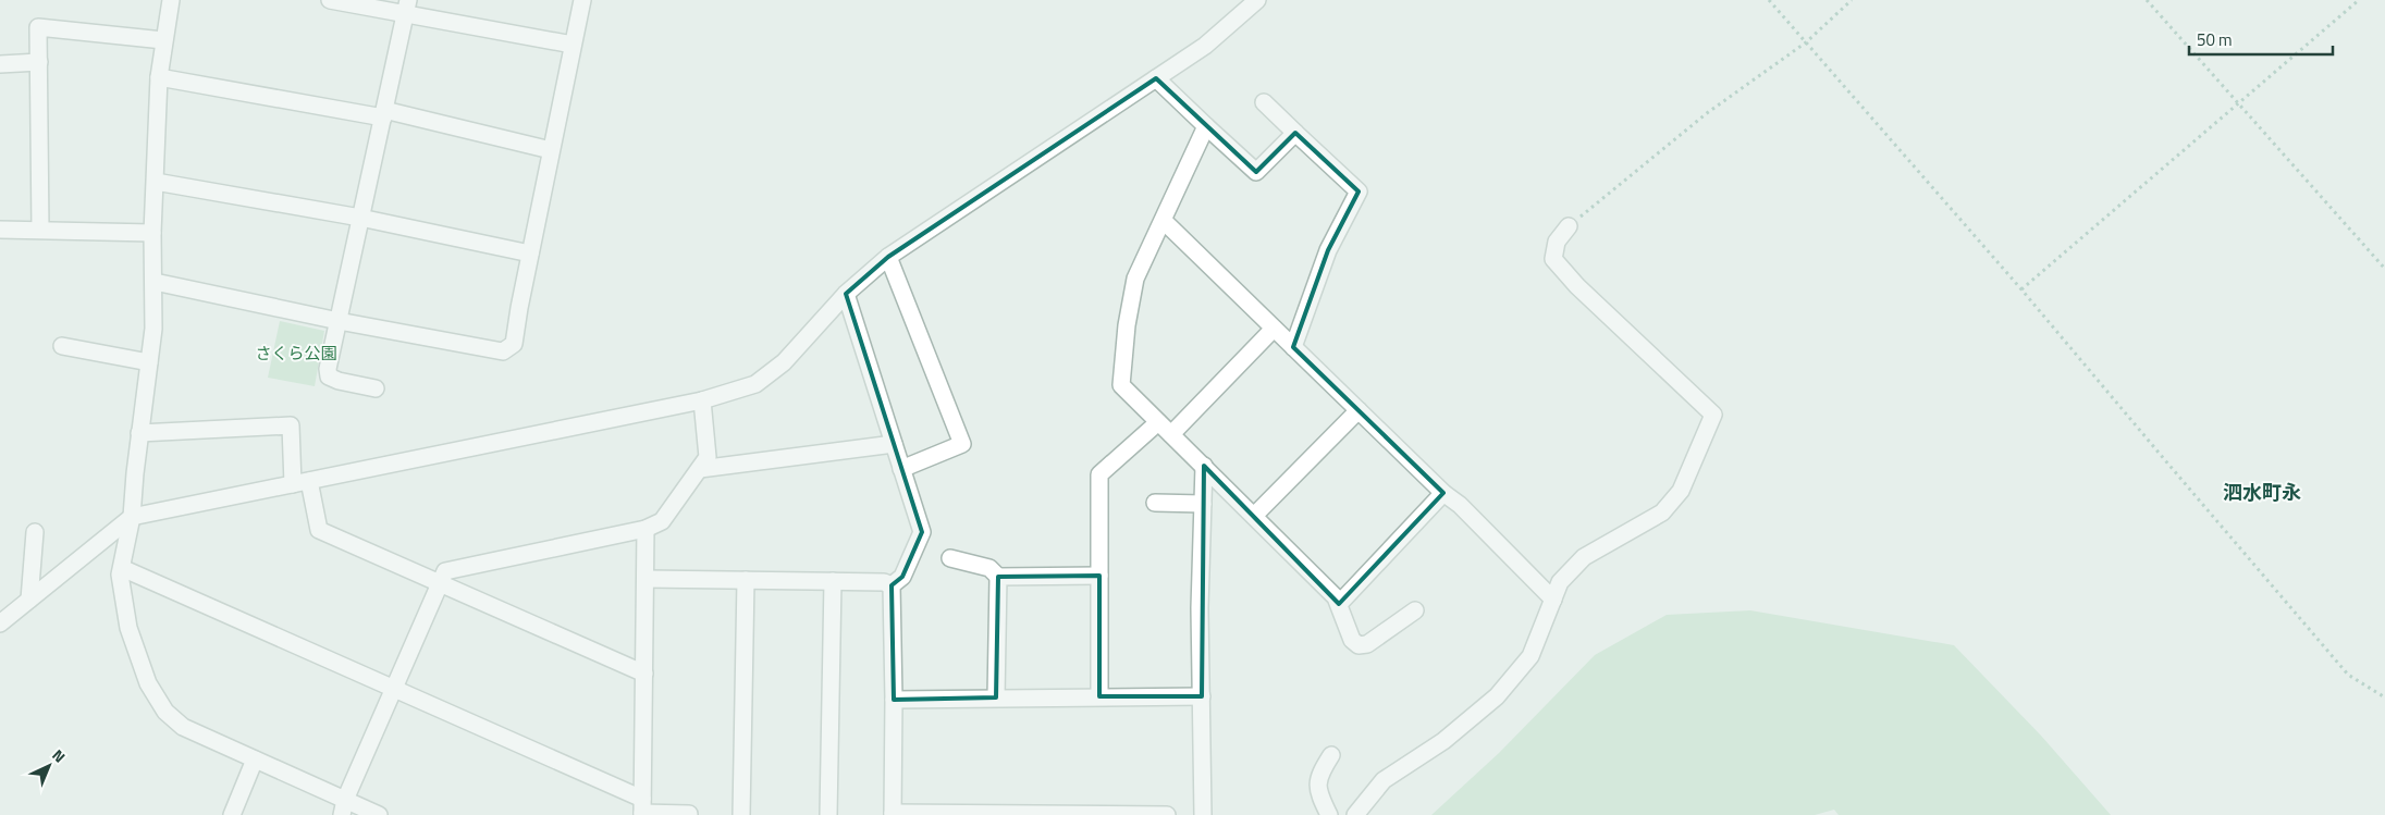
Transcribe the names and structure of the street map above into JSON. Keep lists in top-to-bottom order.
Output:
{
  "districts": ["泗水町永"],
  "parks": ["さくら公園"],
  "scale_bar": "50 m",
  "north": "top right"
}
